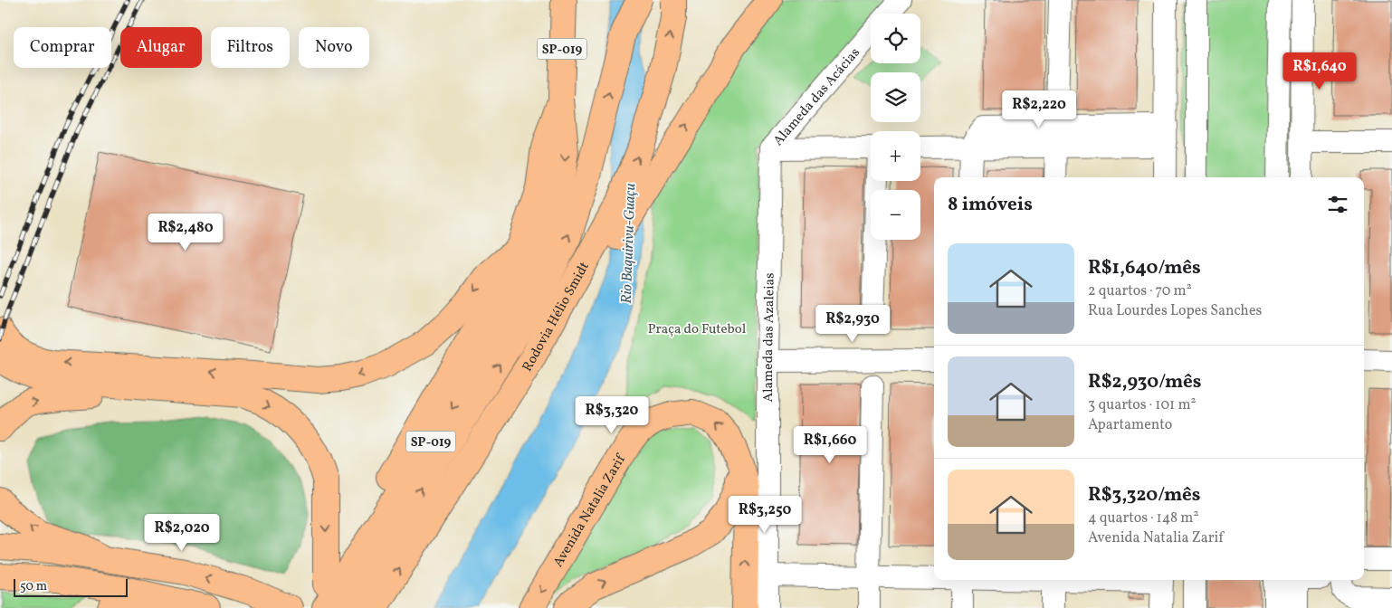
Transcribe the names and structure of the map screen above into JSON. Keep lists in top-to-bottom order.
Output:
{
  "streets": {
    "main road": ["SP-019", "Rodovia Hélio Smidt", "Avenida Natalia Zarif"],
    "street": ["Alameda das Acácias", "Alameda das Azaleias"]
  },
  "crossings": [
    ["Alameda das Acácias", "Alameda das Azaleias"]
  ],
  "water": ["Rio Baquirivu-Guaçu"],
  "parks": ["Praça do Futebol"],
  "scale_bar": "50 m",
  "page": {
    "map_buttons": ["+", "−"],
    "chip": [
      "Comprar",
      "Alugar",
      "Filtros",
      "Novo"
    ],
    "price": [
      "R$1,640",
      "R$2,220",
      "R$2,480",
      "R$2,930",
      "R$3,320",
      "R$1,660",
      "R$3,250",
      "R$2,020"
    ],
    "heading": "8 imóveis",
    "list": [
      {
        "name": "R$1,640/mês",
        "note": "2 quartos · 70 m² · Rua Lourdes Lopes Sanches"
      },
      {
        "name": "R$2,930/mês",
        "note": "3 quartos · 101 m² · Apartamento"
      },
      {
        "name": "R$3,320/mês",
        "note": "4 quartos · 148 m² · Avenida Natalia Zarif"
      }
    ],
    "scale": "50 m"
  }
}
